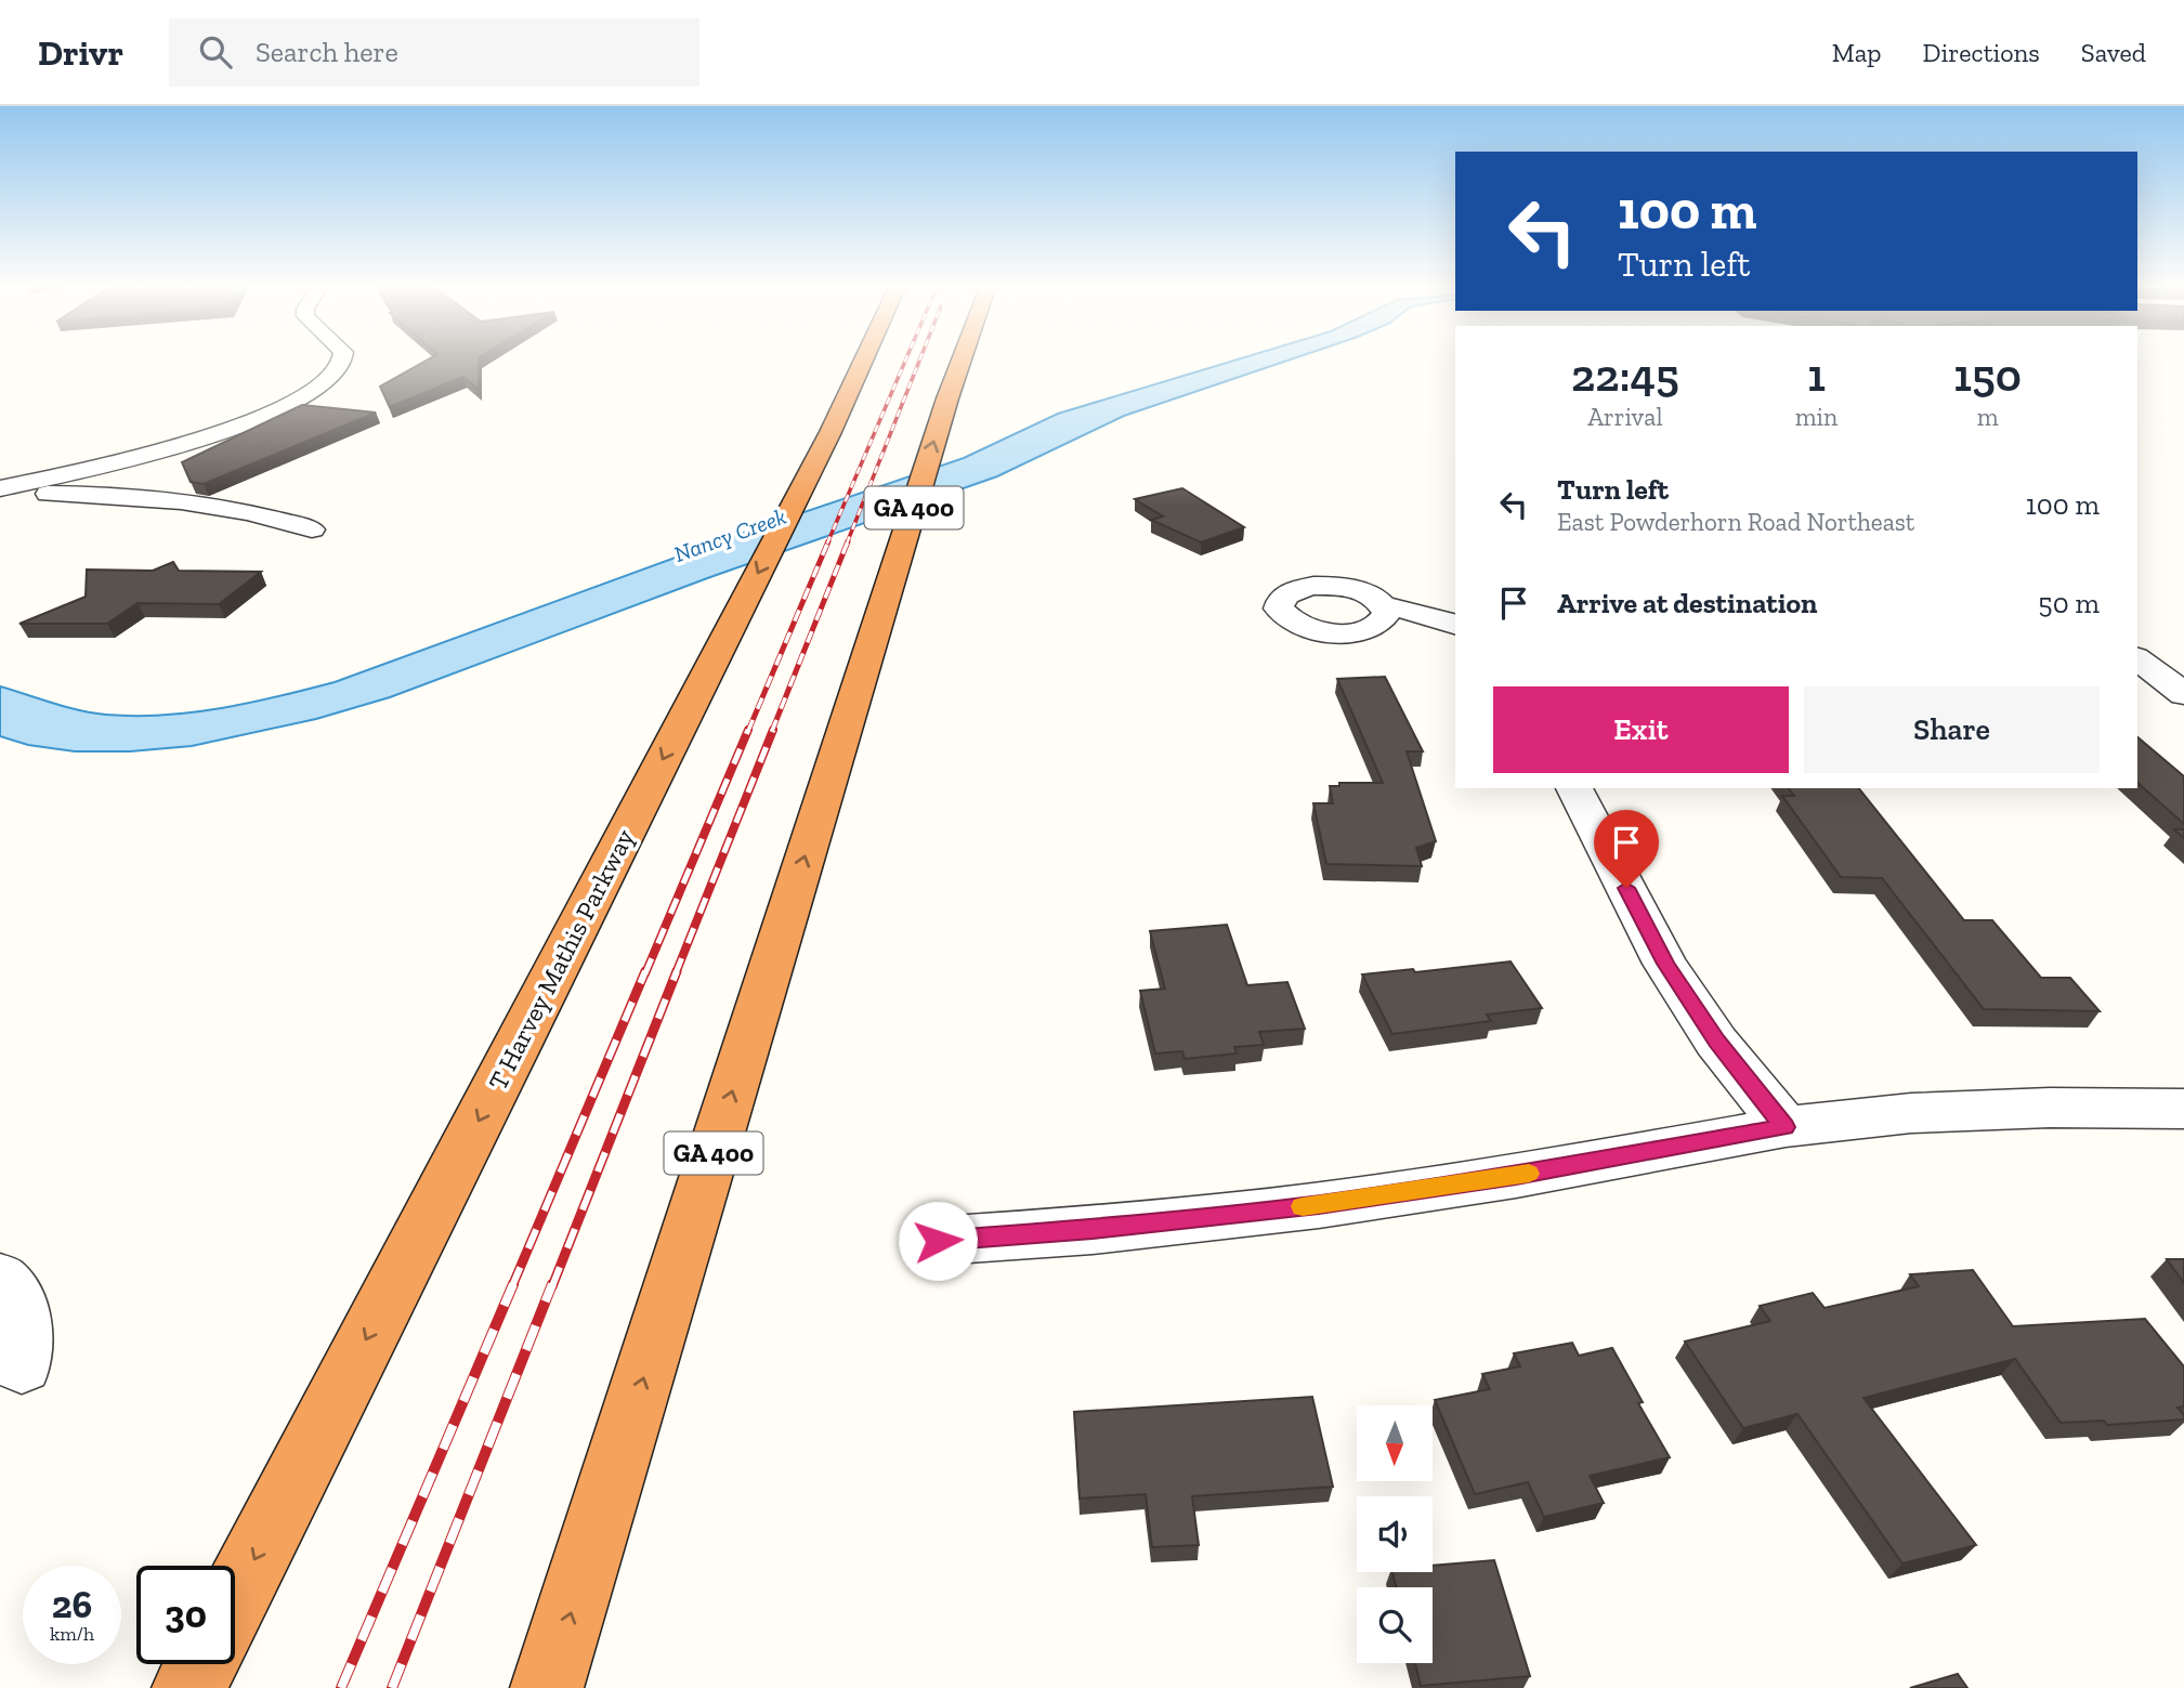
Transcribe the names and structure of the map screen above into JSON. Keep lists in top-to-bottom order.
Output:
{
  "streets": {
    "highway": ["GA 400", "T Harvey Mathis Parkway"]
  },
  "water": ["Nancy Creek"],
  "north": "bottom",
  "page": {
    "header": "Drivr",
    "search": "Search here",
    "nav": ["Map", "Directions", "Saved"],
    "turn": ["100 m", "Turn left"],
    "eta": [
      "22:45",
      "Arrival",
      "1",
      "min",
      "150",
      "m"
    ],
    "list": [
      {
        "name": "Turn left",
        "note": "East Powderhorn Road Northeast",
        "value": "100 m"
      },
      {
        "name": "Arrive at destination",
        "value": "50 m"
      }
    ],
    "buttons": ["Exit", "Share"],
    "speed": "26 km/h",
    "limit": "30"
  }
}
